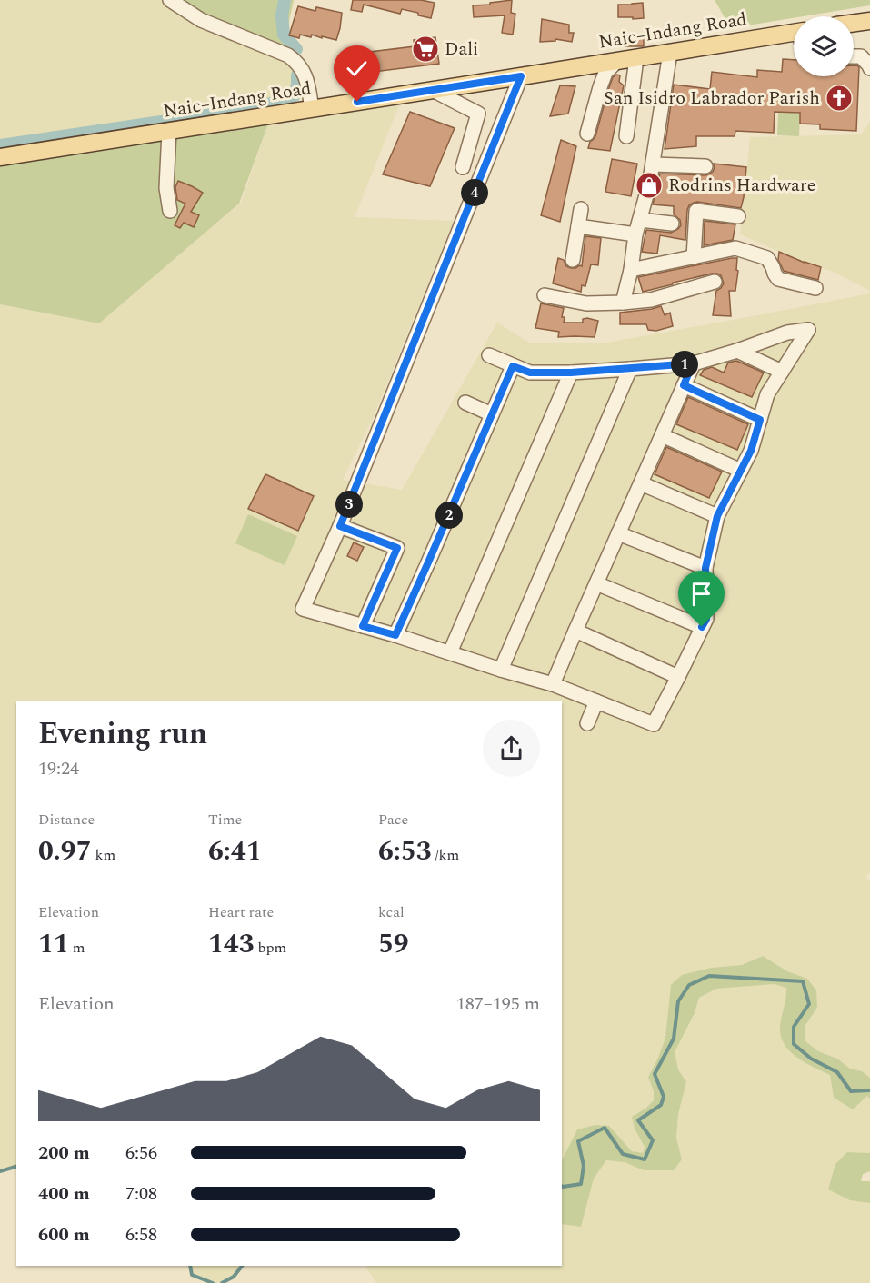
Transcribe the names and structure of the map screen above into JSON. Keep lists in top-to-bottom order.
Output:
{
  "streets": {
    "main road": ["Naic–Indang Road"]
  },
  "places": {
    "supermarket": ["Dali"],
    "church": ["San Isidro Labrador Parish"],
    "shop": ["Rodrins Hardware"]
  },
  "page": {
    "pins": [
      "4",
      "1",
      "3",
      "2"
    ],
    "heading": ["Evening run", "19:24"],
    "stats": [
      ["Distance", "0.97 km"],
      ["Time", "6:41"],
      ["Pace", "6:53 /km"],
      ["Elevation", "11 m"],
      ["Heart rate", "143 bpm"],
      ["kcal", "59"]
    ],
    "chart": ["Elevation", "187–195 m"],
    "list": [
      {
        "name": "200 m",
        "note": "6:56"
      },
      {
        "name": "400 m",
        "note": "7:08"
      },
      {
        "name": "600 m",
        "note": "6:58"
      }
    ]
  }
}
